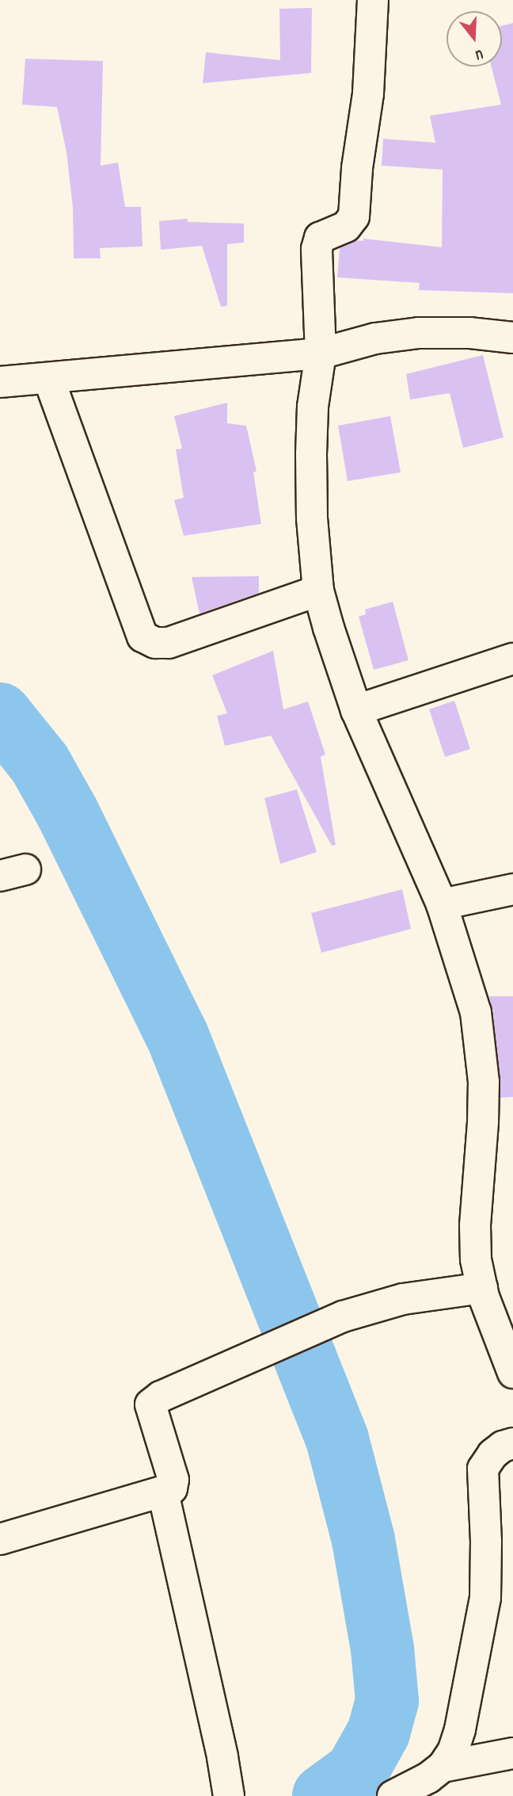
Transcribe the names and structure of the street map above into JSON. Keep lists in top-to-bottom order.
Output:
{
  "north": "bottom"
}
